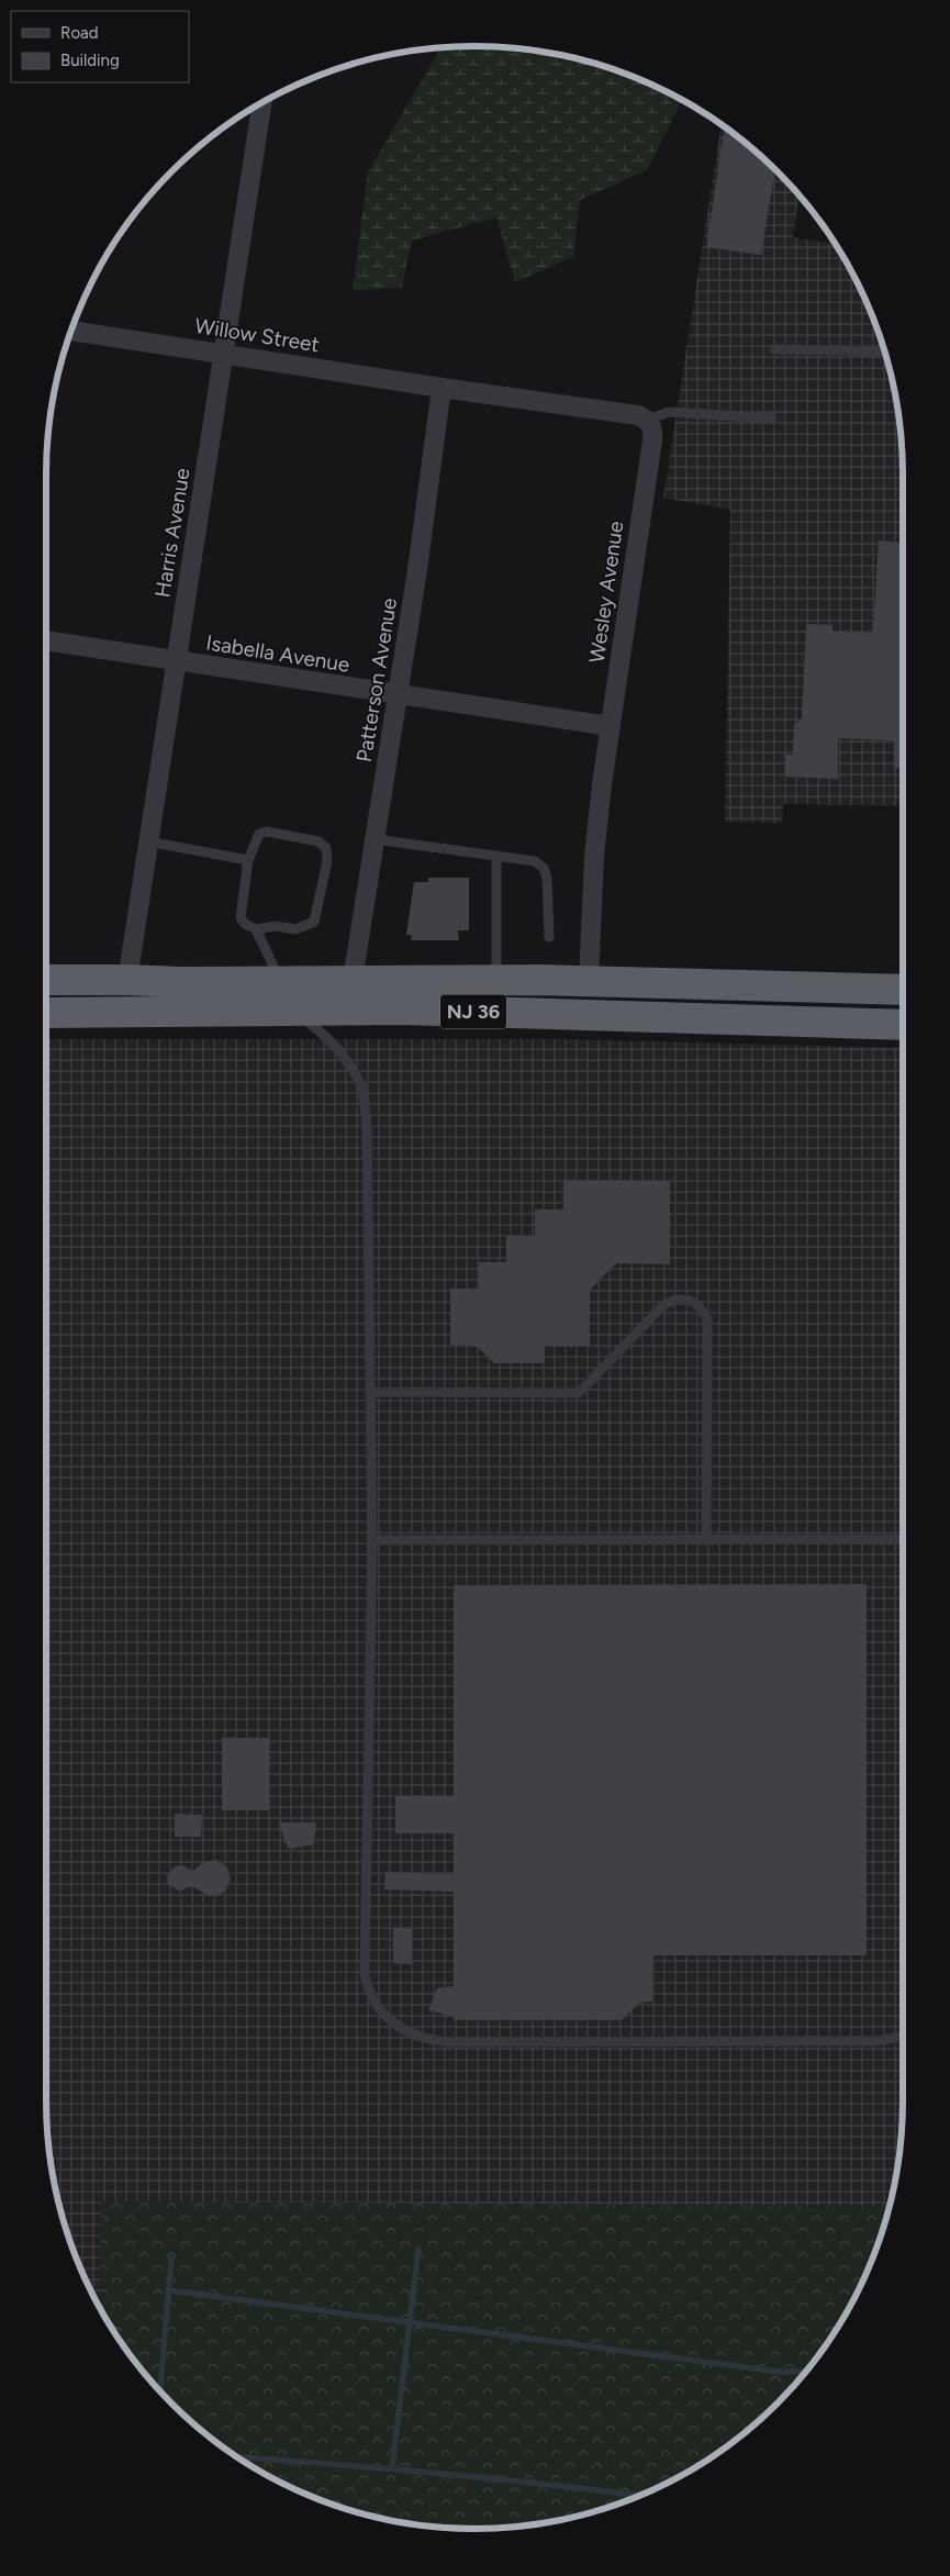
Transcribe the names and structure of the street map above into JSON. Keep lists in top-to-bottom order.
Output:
{
  "streets": {
    "highway": ["NJ 36"],
    "street": [
      "Willow Street",
      "Harris Avenue",
      "Wesley Avenue",
      "Isabella Avenue",
      "Patterson Avenue"
    ]
  },
  "crossings": [
    ["Willow Street", "Harris Avenue"],
    ["Willow Street", "Patterson Avenue"],
    ["Harris Avenue", "Isabella Avenue"],
    ["Harris Avenue", "NJ 36"],
    ["Wesley Avenue", "Isabella Avenue"],
    ["Wesley Avenue", "NJ 36"],
    ["Isabella Avenue", "Patterson Avenue"],
    ["Patterson Avenue", "NJ 36"]
  ],
  "legend": ["Road", "Building"]
}
